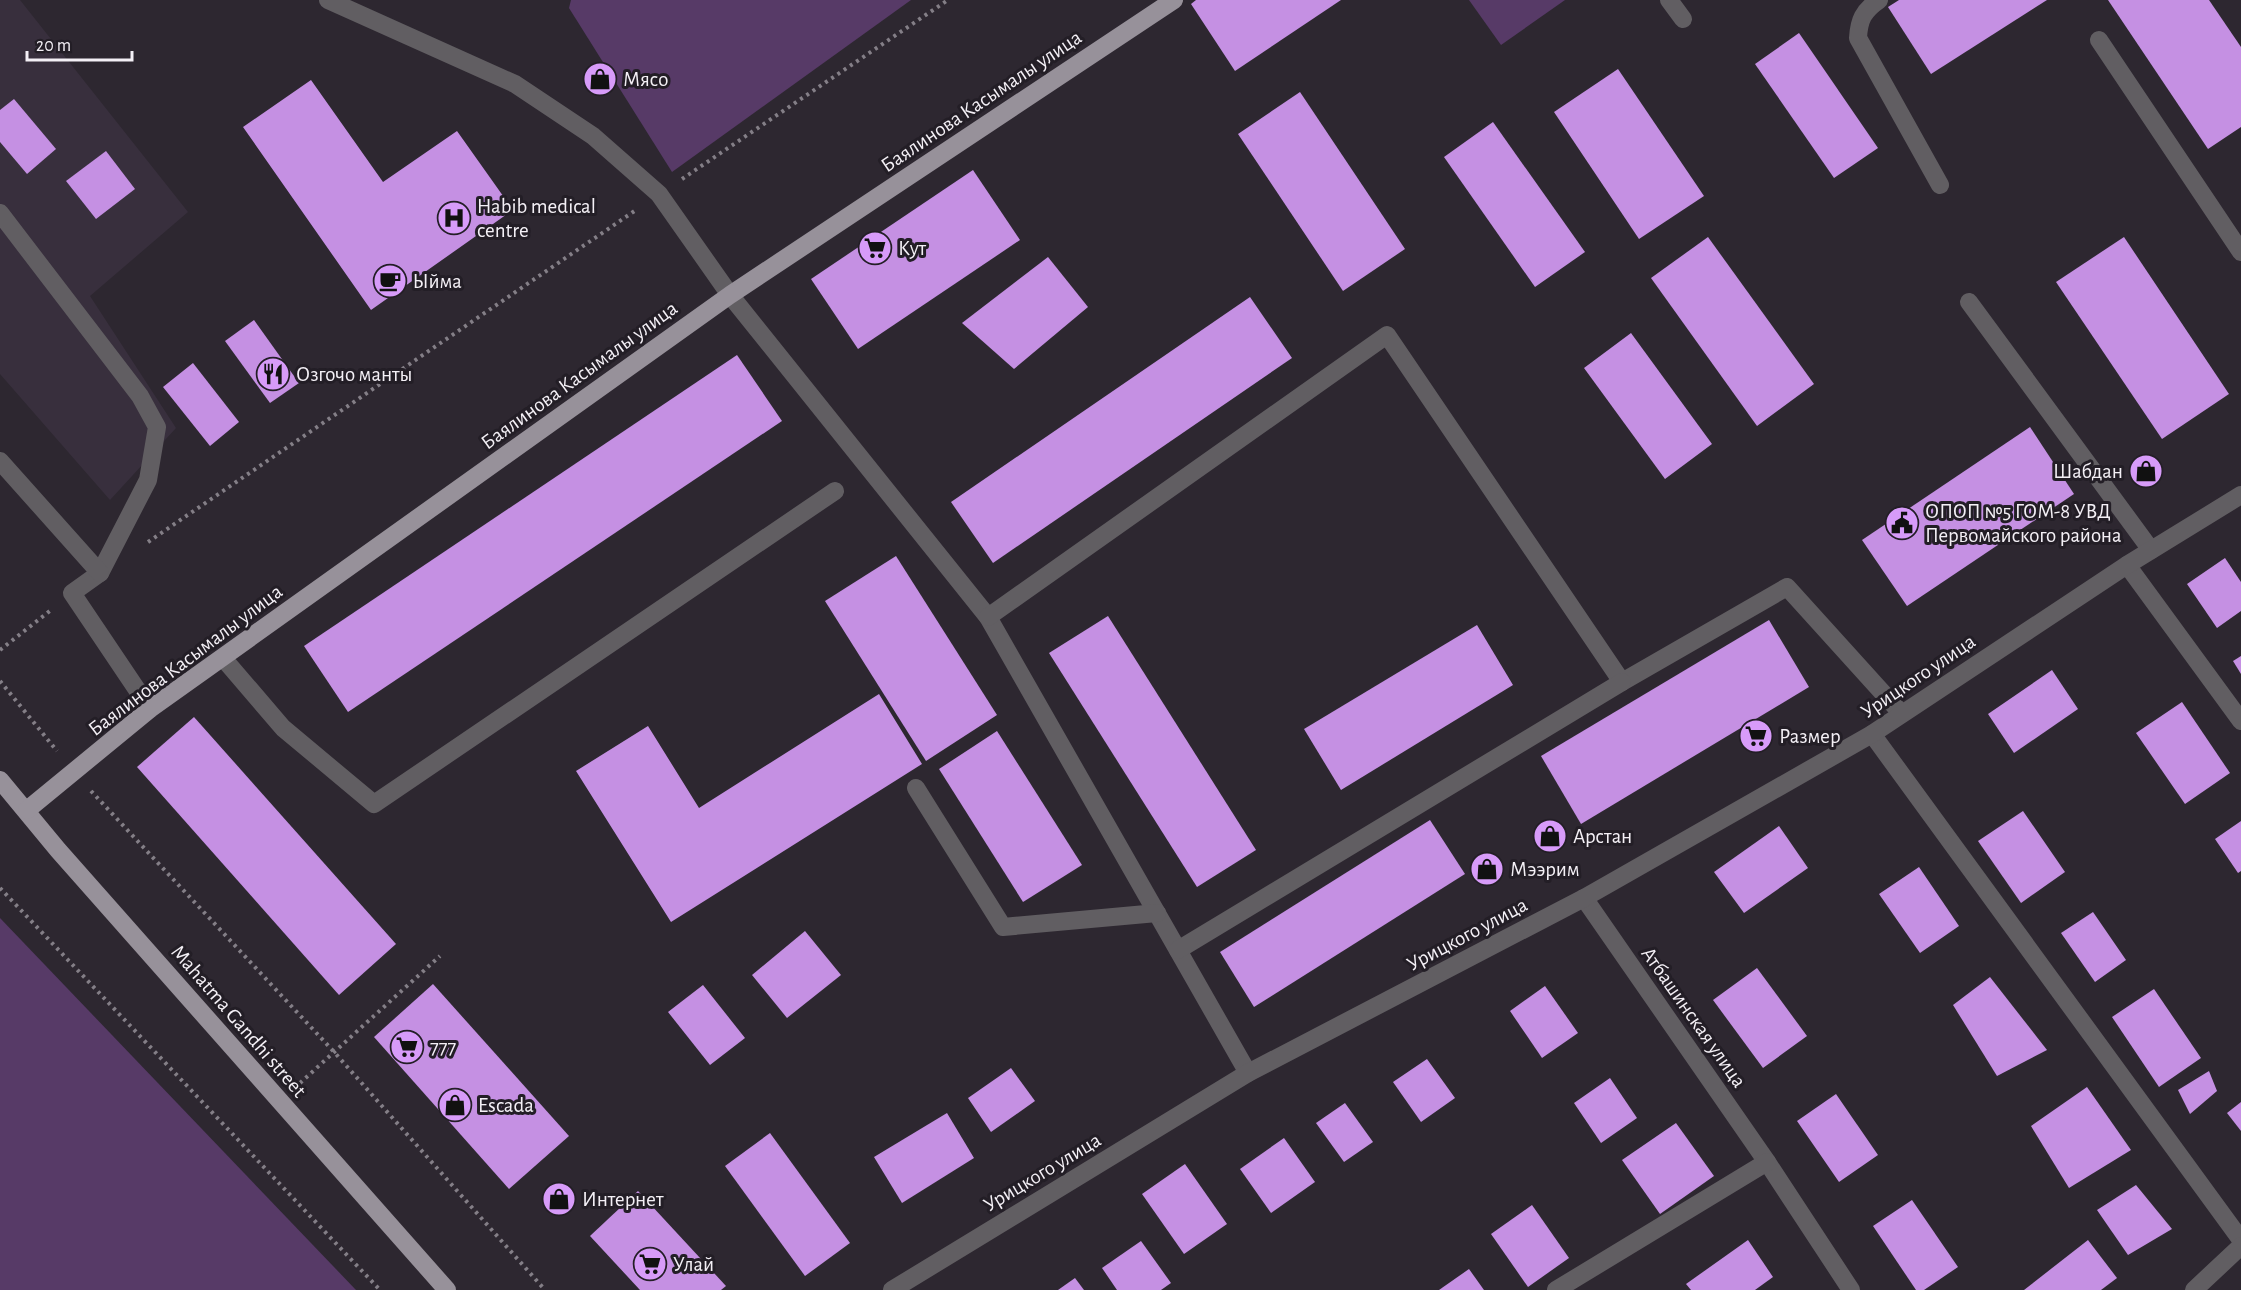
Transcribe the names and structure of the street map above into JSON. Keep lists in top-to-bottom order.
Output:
{
  "streets": {
    "main road": ["Баялинова Касымалы улица", "Mahatma Gandhi street"],
    "street": ["Урицкого улица", "Атбашинская улица"]
  },
  "crossings": [
    ["Баялинова Касымалы улица", "Mahatma Gandhi street"],
    ["Урицкого улица", "Атбашинская улица"]
  ],
  "places": {
    "shop": [
      "Мясо",
      "Шабдан",
      "Арстан",
      "Мээрим",
      "Escada",
      "Интернет"
    ],
    "hospital": ["Habib medical centre"],
    "supermarket": [
      "Кут",
      "Размер",
      "777",
      "Улай"
    ],
    "cafe": ["Ыйма"],
    "restaurant": ["Озгочо манты"],
    "public building": ["ОПОП №5 ГОМ-8 УВД Первомайского района"]
  },
  "scale_bar": "20 m"
}
